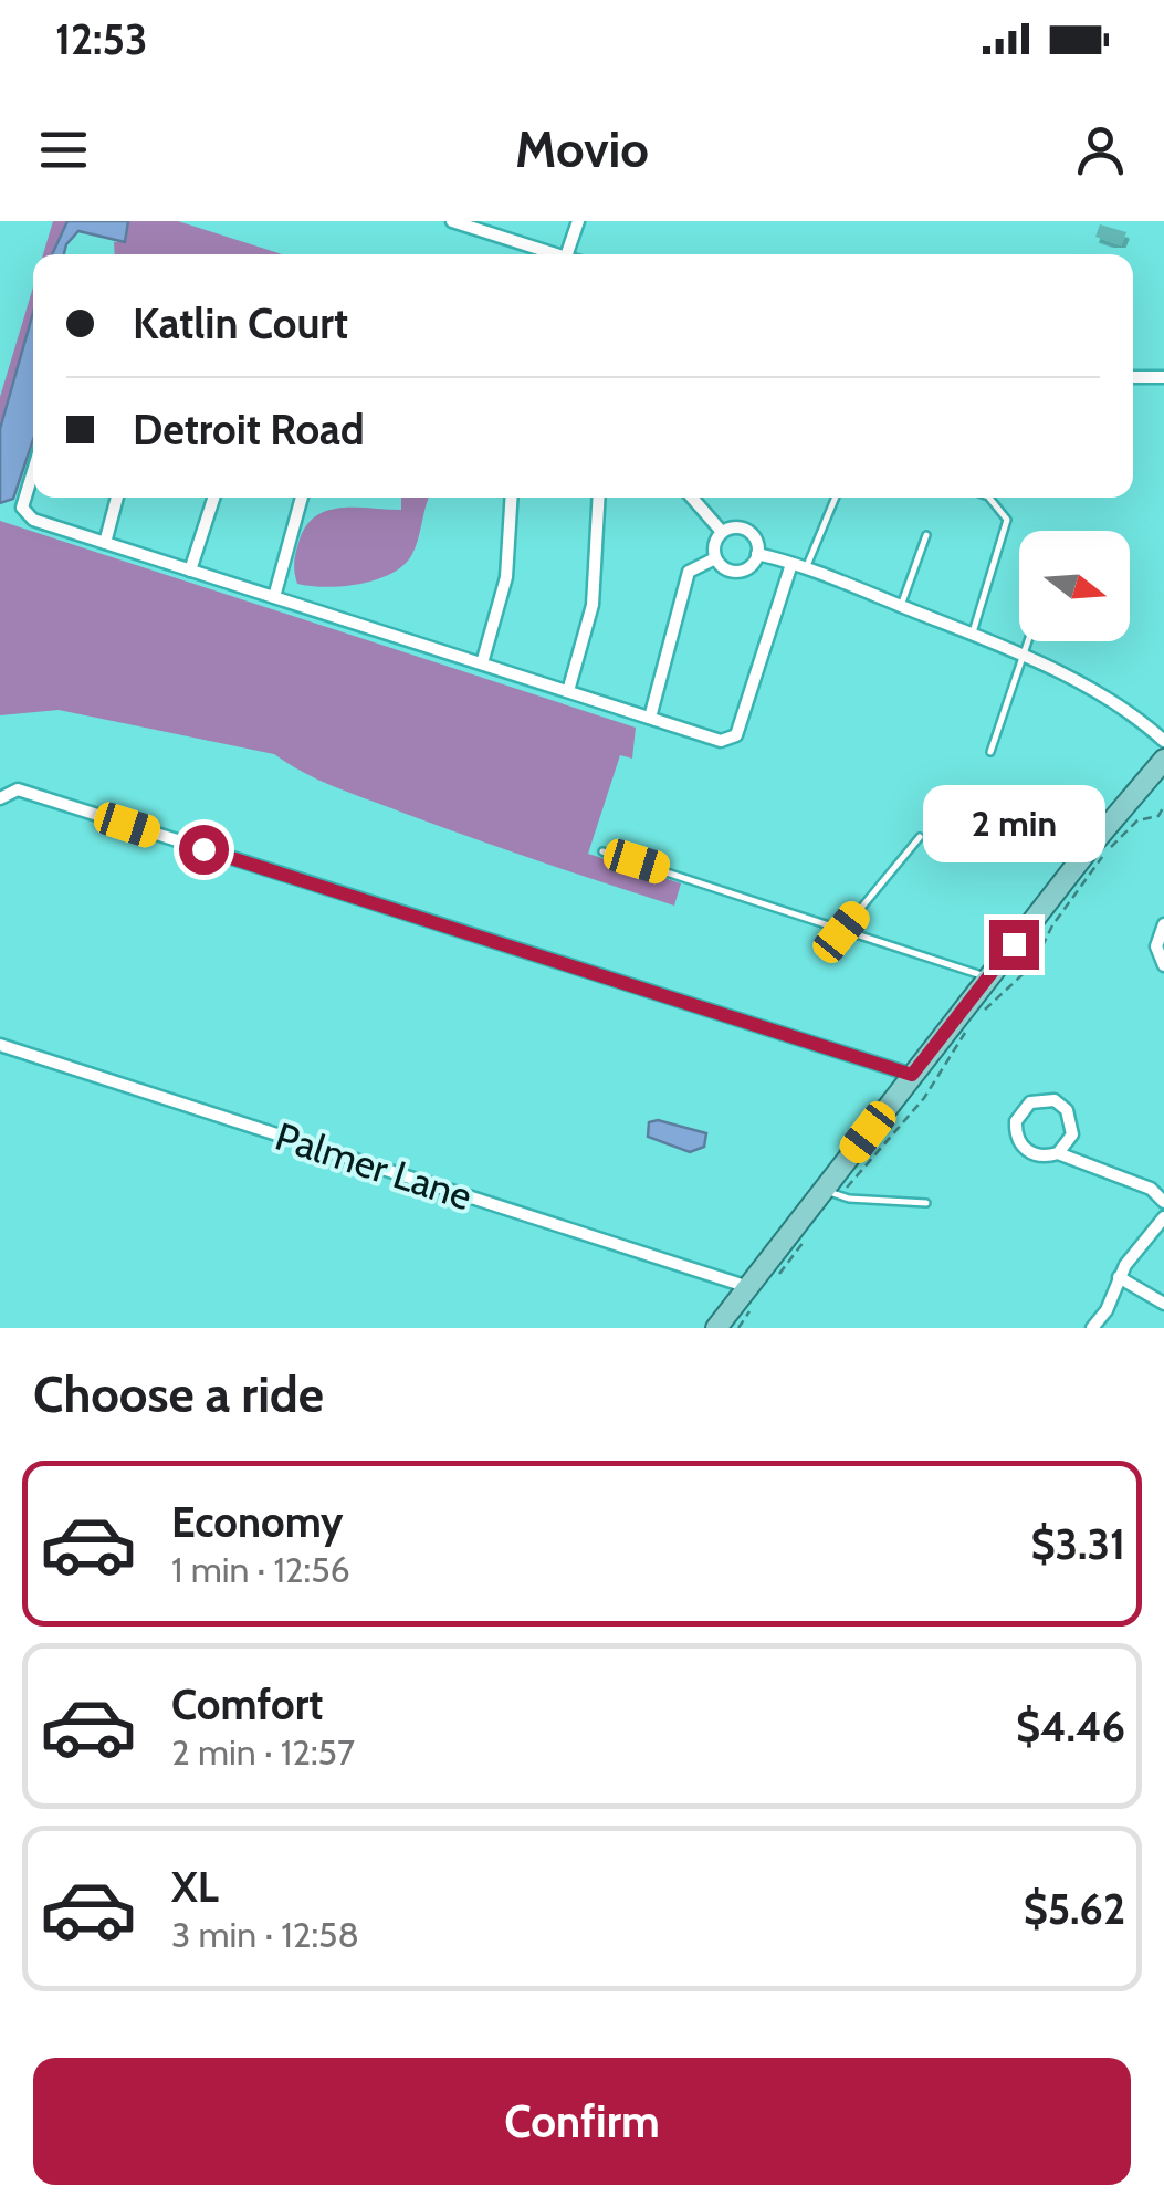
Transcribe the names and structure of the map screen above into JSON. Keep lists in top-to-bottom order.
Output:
{
  "streets": {
    "street": ["Palmer Lane"]
  },
  "north": "right",
  "page": {
    "status": "12:53",
    "header": "Movio",
    "banner": ["Katlin Court", "Detroit Road"],
    "bubble": "2 min",
    "heading": "Choose a ride",
    "list": [
      {
        "name": "Economy",
        "note": "1 min · 12:56",
        "value": "$3.31"
      },
      {
        "name": "Comfort",
        "note": "2 min · 12:57",
        "value": "$4.46"
      },
      {
        "name": "XL",
        "note": "3 min · 12:58",
        "value": "$5.62"
      }
    ],
    "buttons": "Confirm"
  }
}
